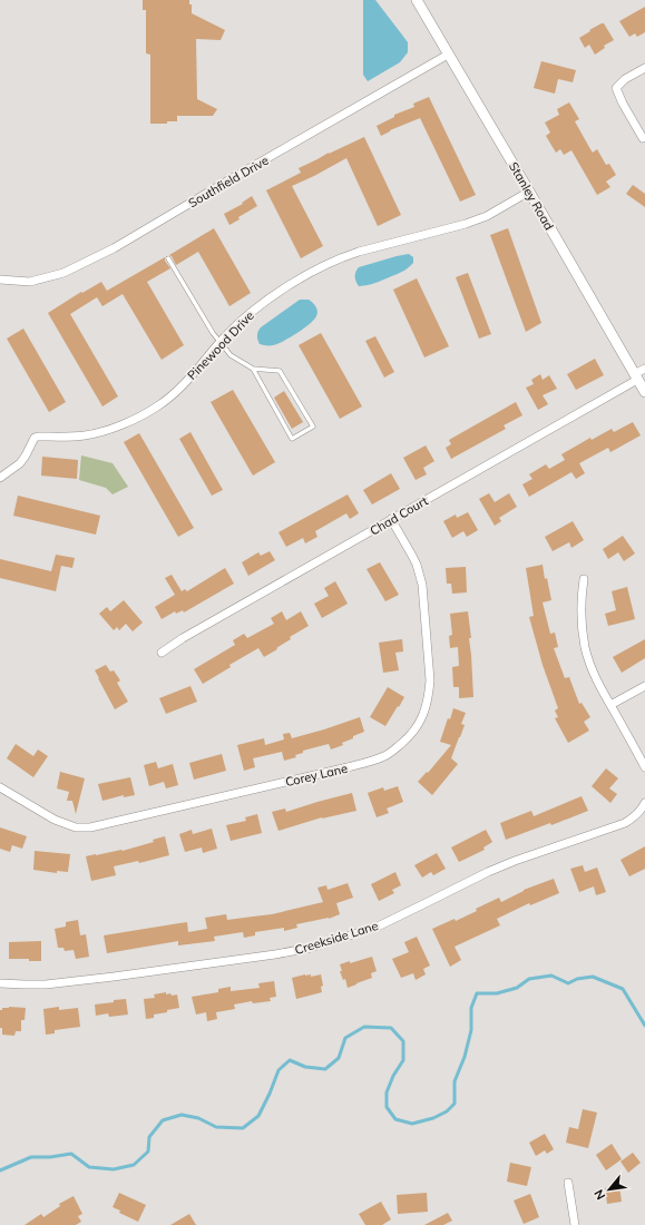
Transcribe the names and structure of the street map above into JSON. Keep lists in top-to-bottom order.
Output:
{
  "streets": {
    "street": [
      "Southfield Drive",
      "Stanley Road",
      "Pinewood Drive",
      "Chad Court",
      "Corey Lane",
      "Creekside Lane"
    ]
  },
  "crossings": [
    ["Southfield Drive", "Stanley Road"],
    ["Stanley Road", "Pinewood Drive"],
    ["Stanley Road", "Chad Court"],
    ["Chad Court", "Corey Lane"]
  ],
  "north": "bottom left"
}
